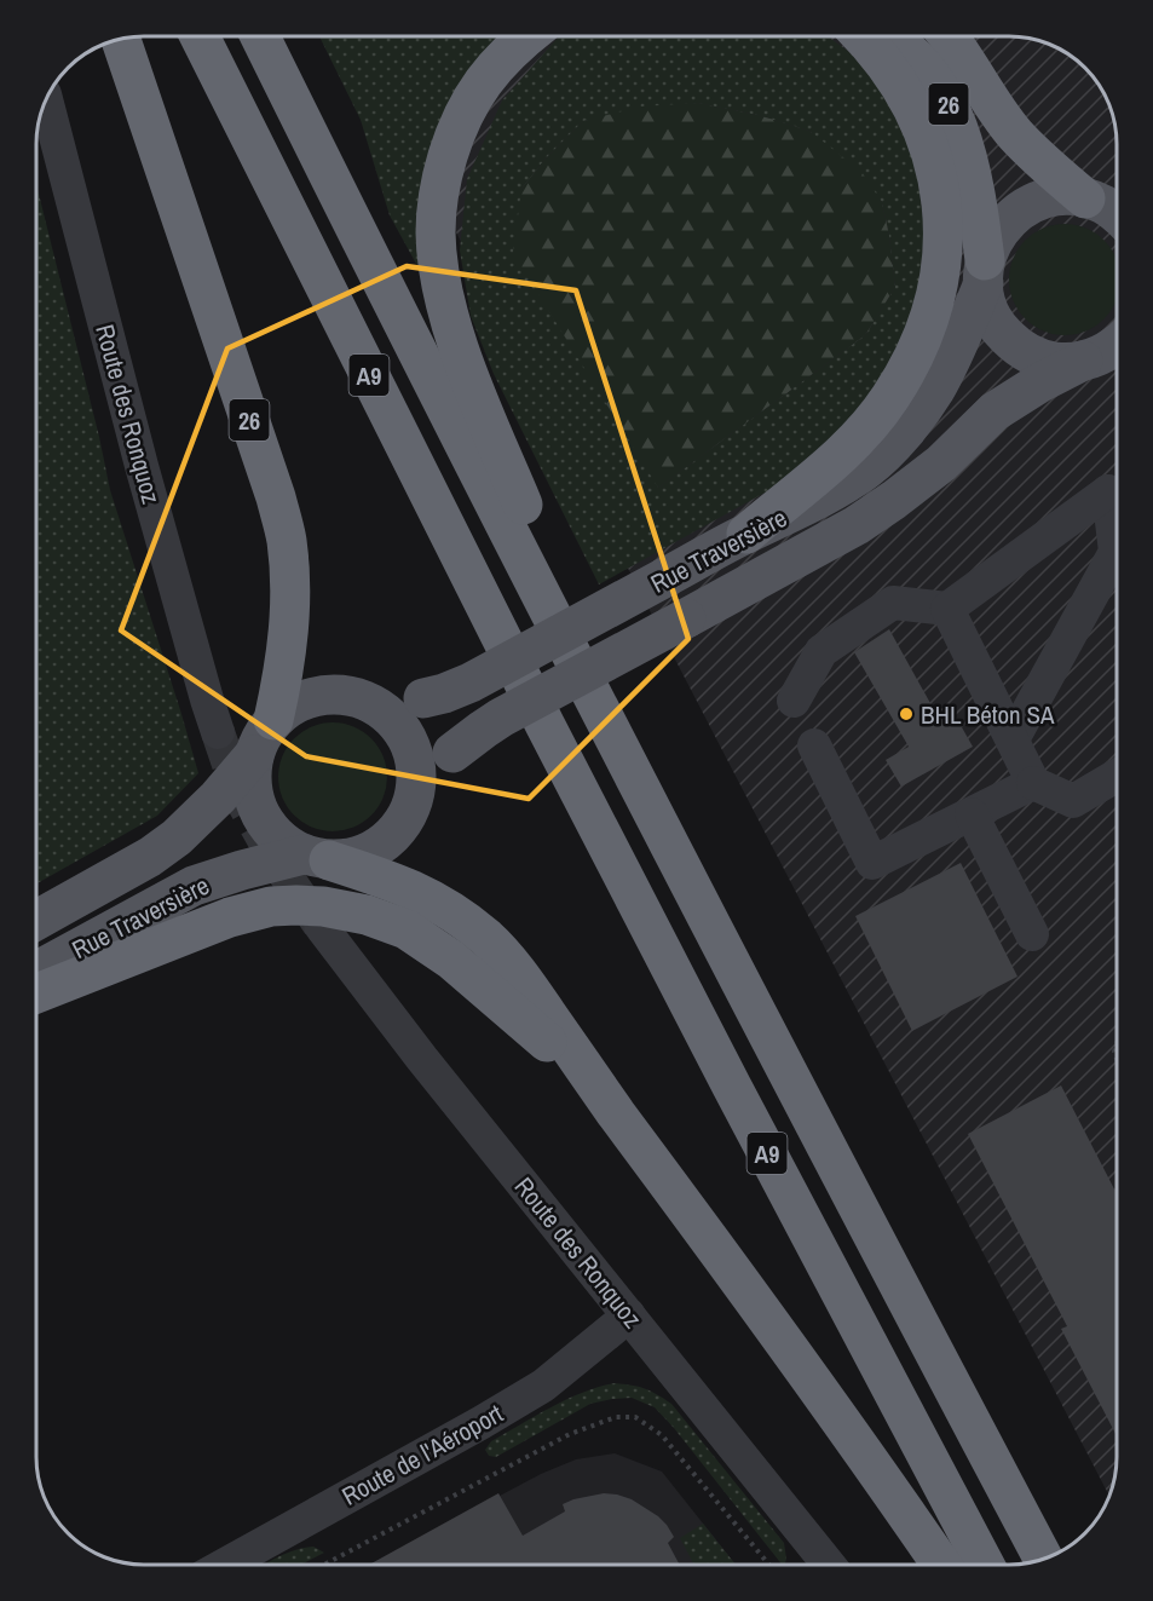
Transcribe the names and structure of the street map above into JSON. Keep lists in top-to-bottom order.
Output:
{
  "streets": {
    "highway": ["26", "A9"],
    "main road": ["Rue Traversière"],
    "street": ["Route des Ronquoz", "Route de l'Aéroport"]
  },
  "crossings": [
    ["26", "Rue Traversière"],
    ["Route des Ronquoz", "Route de l'Aéroport"]
  ],
  "places": ["BHL Béton SA"]
}
